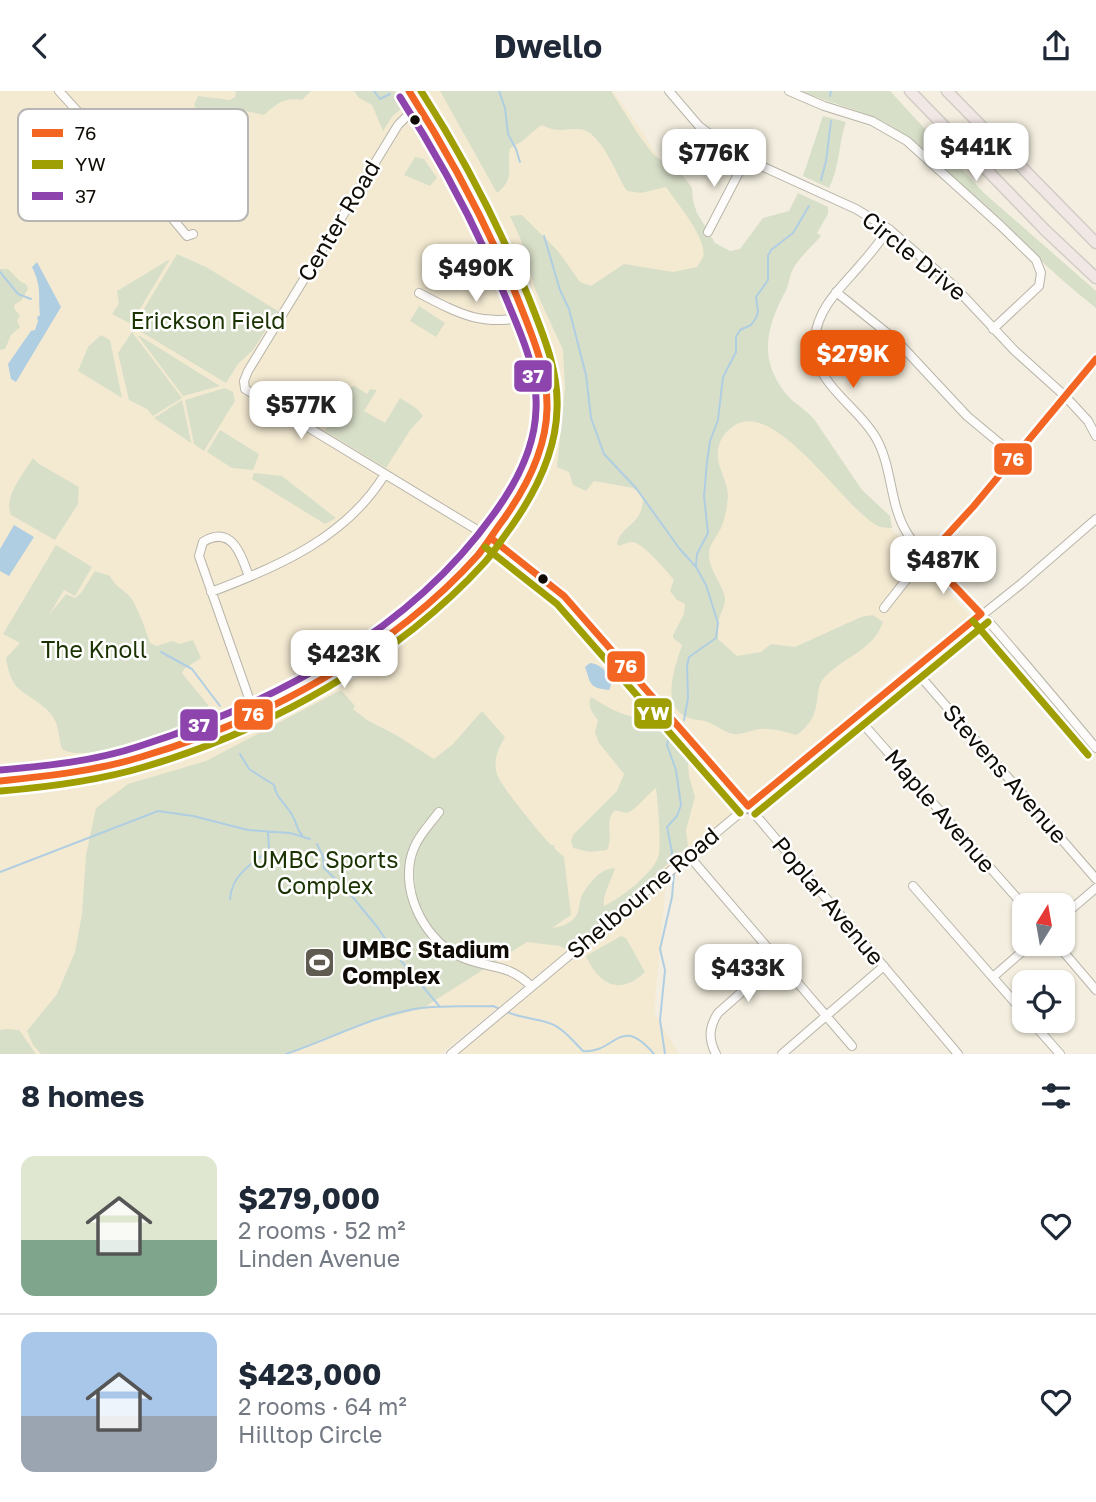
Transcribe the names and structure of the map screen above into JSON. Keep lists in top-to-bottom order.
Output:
{
  "streets": {
    "street": [
      "Center Road",
      "Circle Drive",
      "Stevens Avenue",
      "Maple Avenue",
      "Shelbourne Road",
      "Poplar Avenue"
    ]
  },
  "crossings": [
    ["Center Road", "Poplar Avenue"],
    ["Stevens Avenue", "Shelbourne Road"],
    ["Maple Avenue", "Shelbourne Road"],
    ["Shelbourne Road", "Poplar Avenue"]
  ],
  "parks": ["Erickson Field", "The Knoll", "UMBC Sports Complex"],
  "places": {
    "sports": ["UMBC Stadium Complex"]
  },
  "lines": ["transit line 76", "transit line YW", "transit line 37"],
  "legend": ["76", "YW", "37"],
  "north": "top",
  "page": {
    "header": "Dwello",
    "price": [
      "$441K",
      "$776K",
      "$490K",
      "$279K",
      "$577K",
      "$487K",
      "$423K",
      "$433K"
    ],
    "heading": "8 homes",
    "list": [
      {
        "name": "$279,000",
        "note": "2 rooms · 52 m² · Linden Avenue"
      },
      {
        "name": "$423,000",
        "note": "2 rooms · 64 m² · Hilltop Circle"
      }
    ]
  }
}
